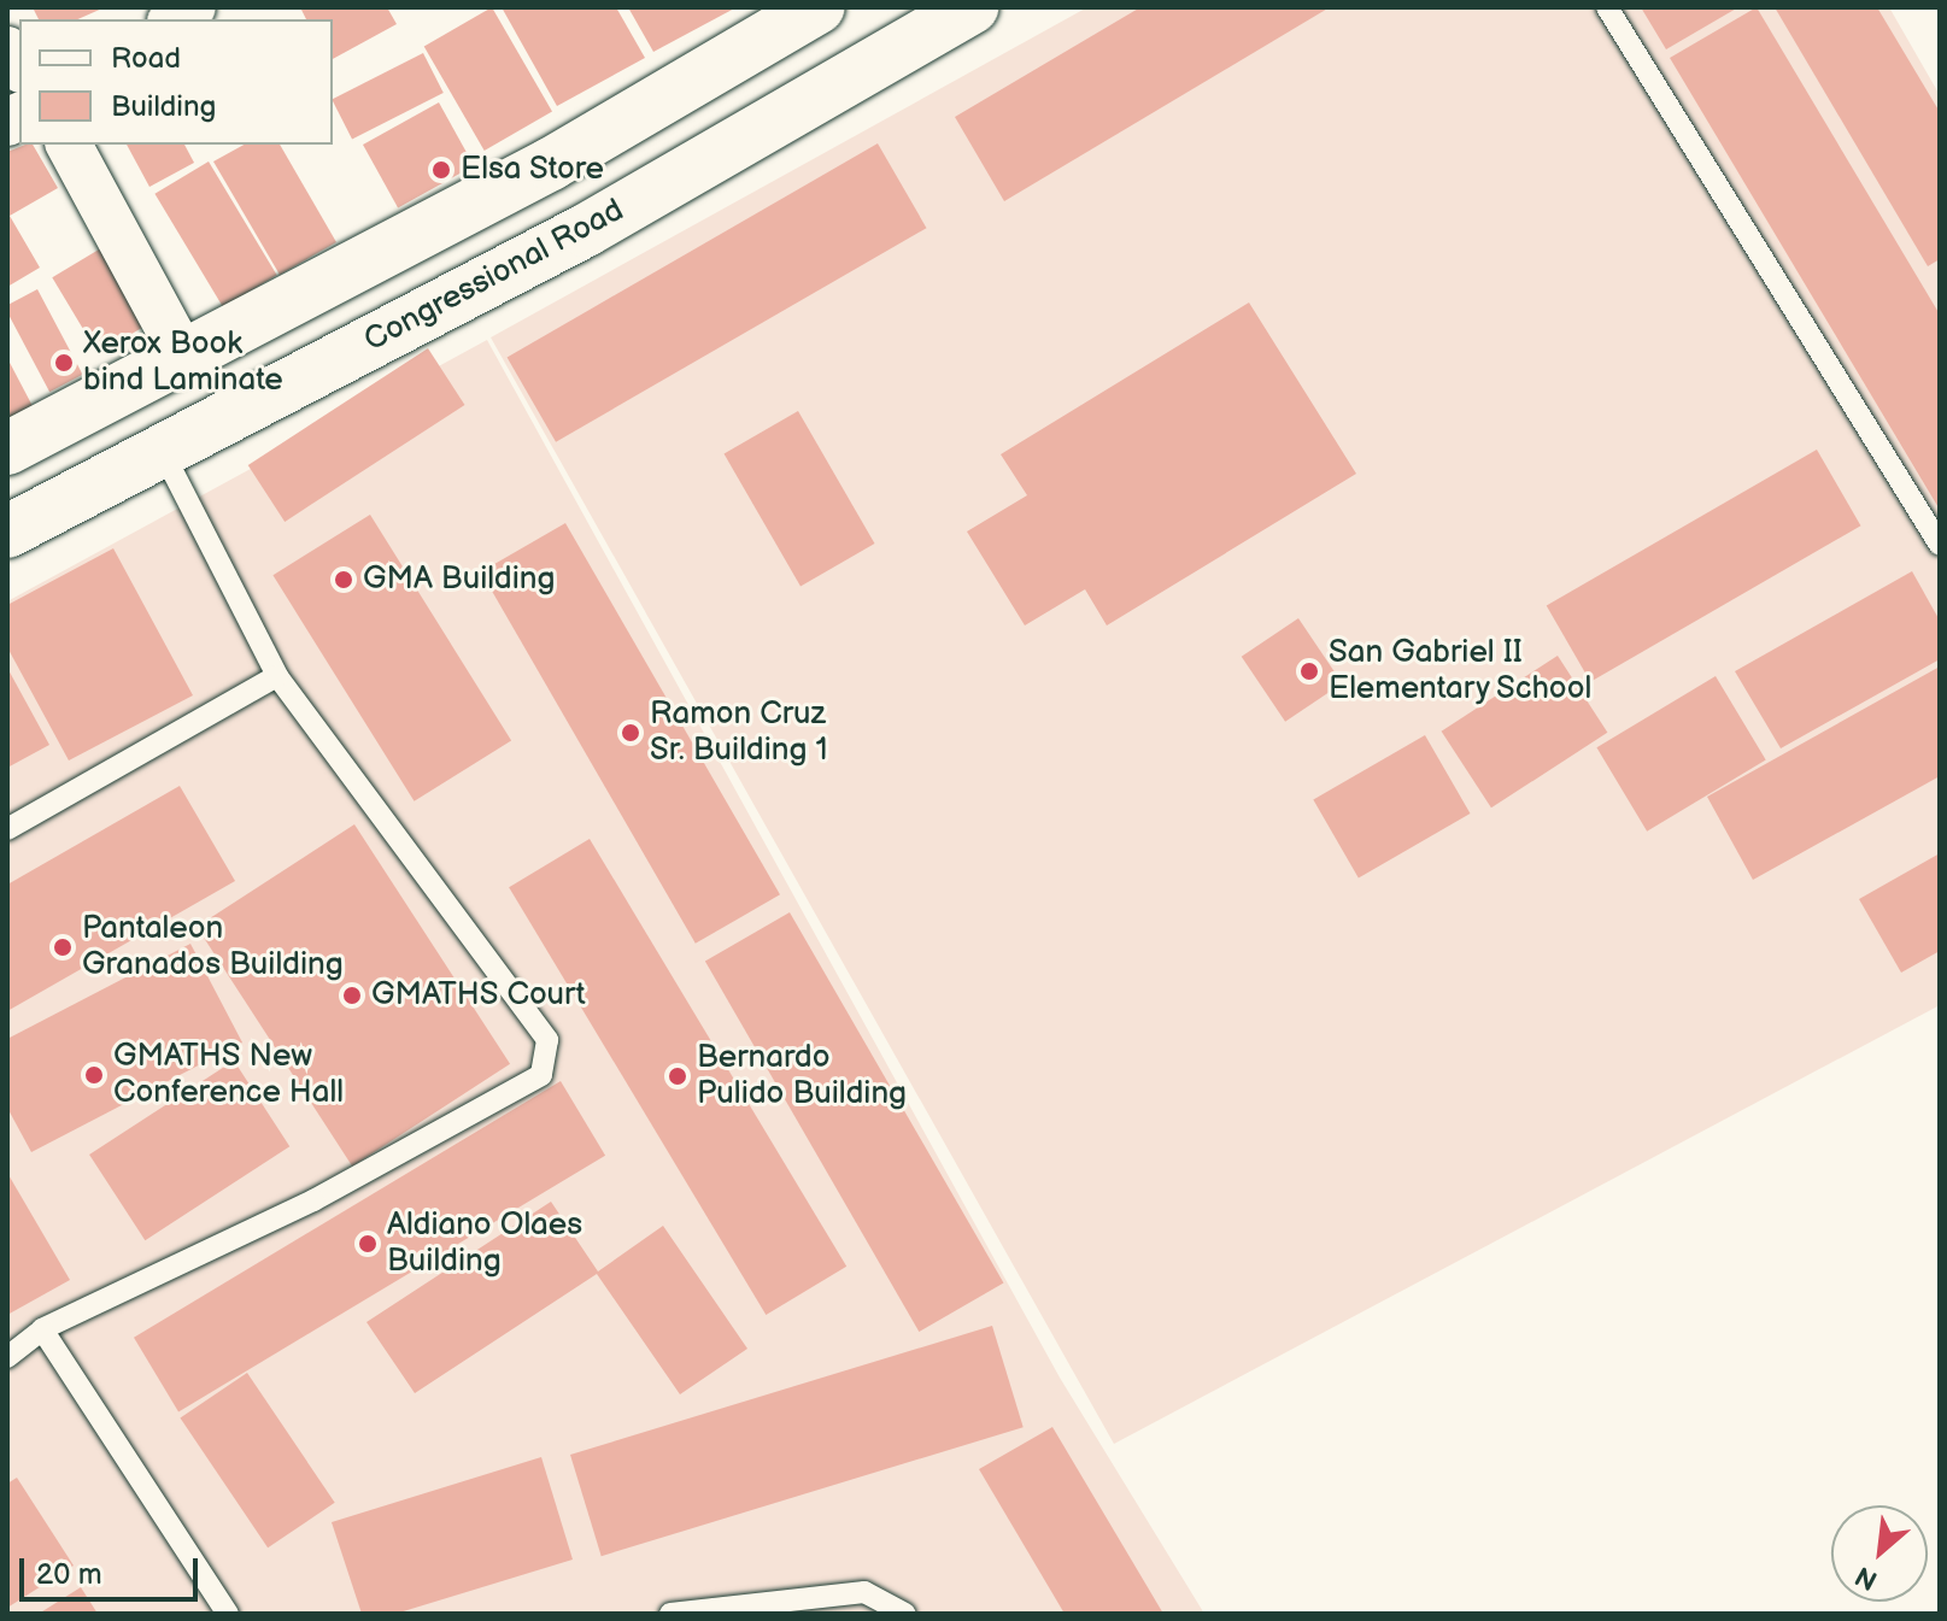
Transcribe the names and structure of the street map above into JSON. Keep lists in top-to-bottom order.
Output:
{
  "streets": {
    "main road": ["Congressional Road"]
  },
  "places": [
    "Elsa Store",
    "Xerox Book bind Laminate",
    "GMA Building",
    "San Gabriel II Elementary School",
    "Ramon Cruz Sr. Building 1",
    "Pantaleon Granados Building",
    "GMATHS Court",
    "GMATHS New Conference Hall",
    "Bernardo Pulido Building",
    "Aldiano Olaes Building"
  ],
  "legend": ["Road", "Building"],
  "scale_bar": "20 m",
  "north": "bottom left"
}
